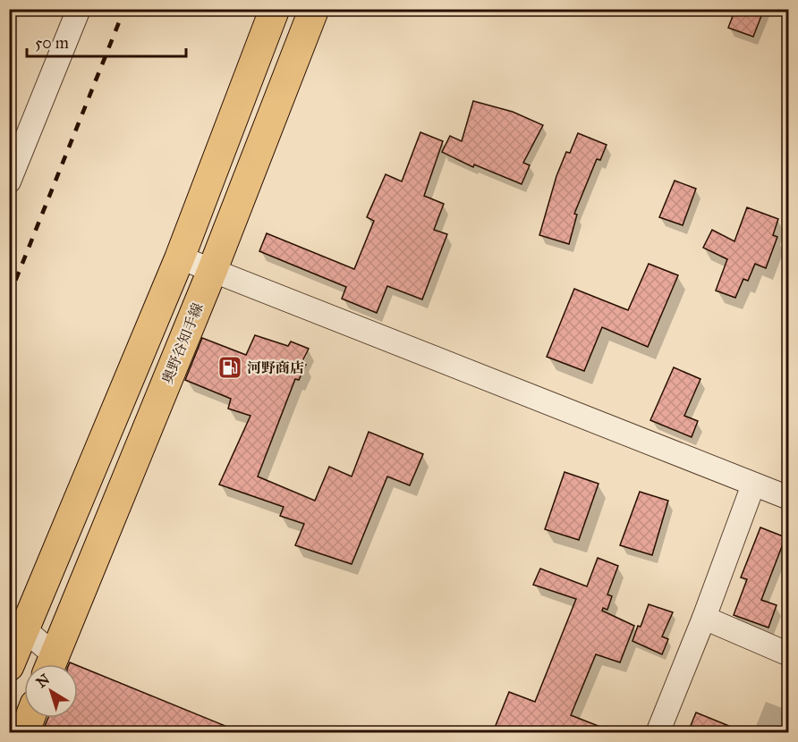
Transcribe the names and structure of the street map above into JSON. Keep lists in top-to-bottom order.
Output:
{
  "streets": {
    "main road": ["奥野谷知手線"]
  },
  "places": {
    "fuel station": ["河野商店"]
  },
  "scale_bar": "50 m",
  "north": "top left"
}
